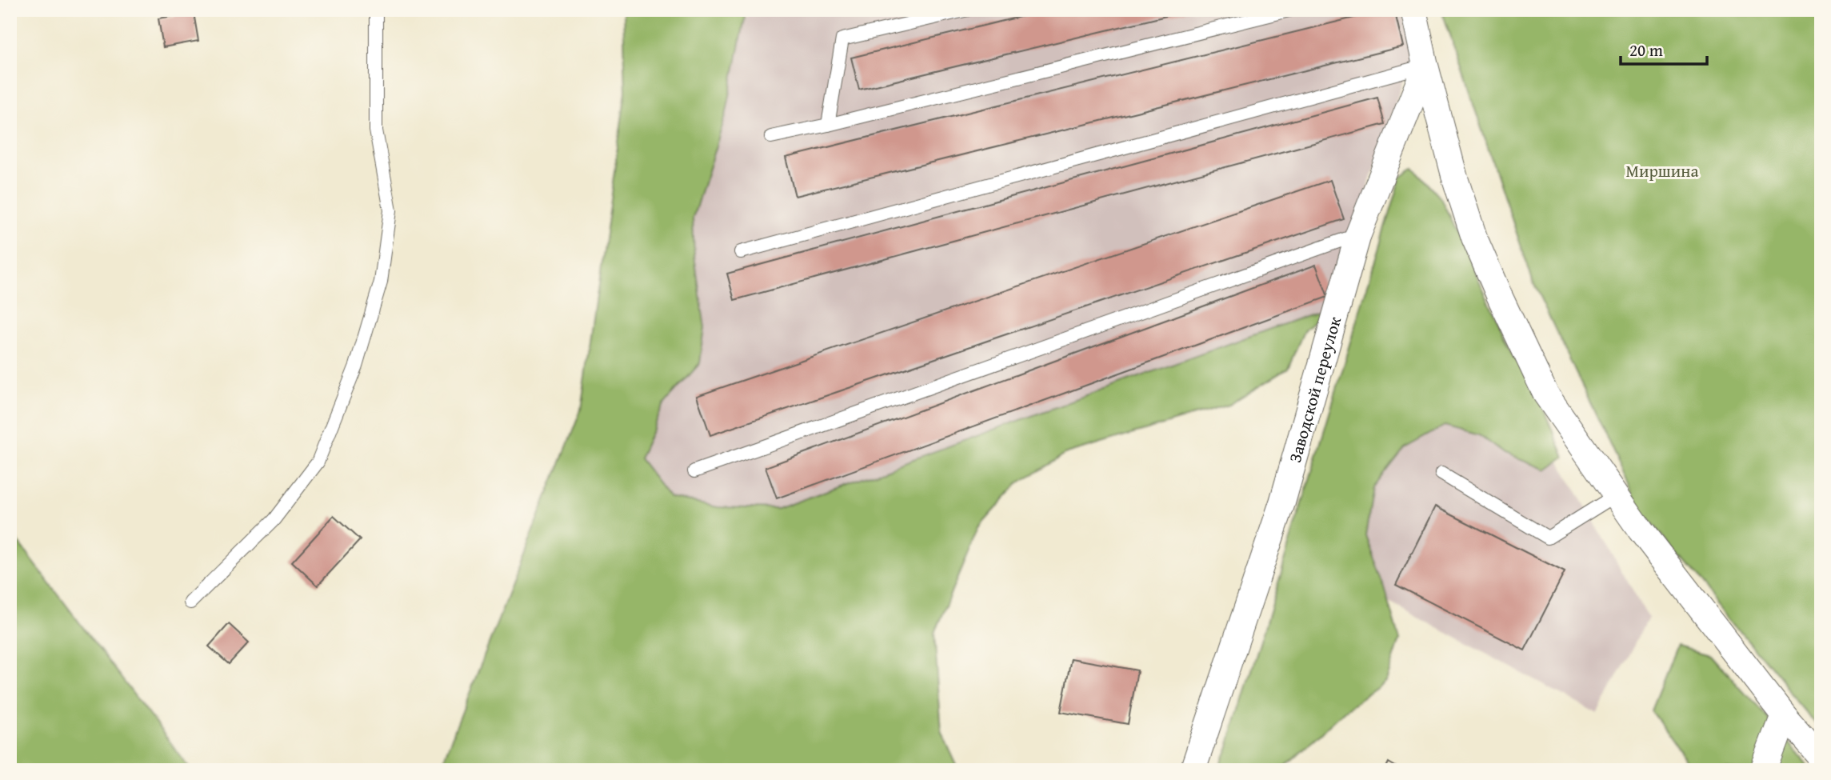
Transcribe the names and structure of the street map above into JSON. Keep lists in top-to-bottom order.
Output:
{
  "streets": {
    "street": ["Заводской переулок"]
  },
  "parks": ["Миршина"],
  "scale_bar": "20 m"
}
